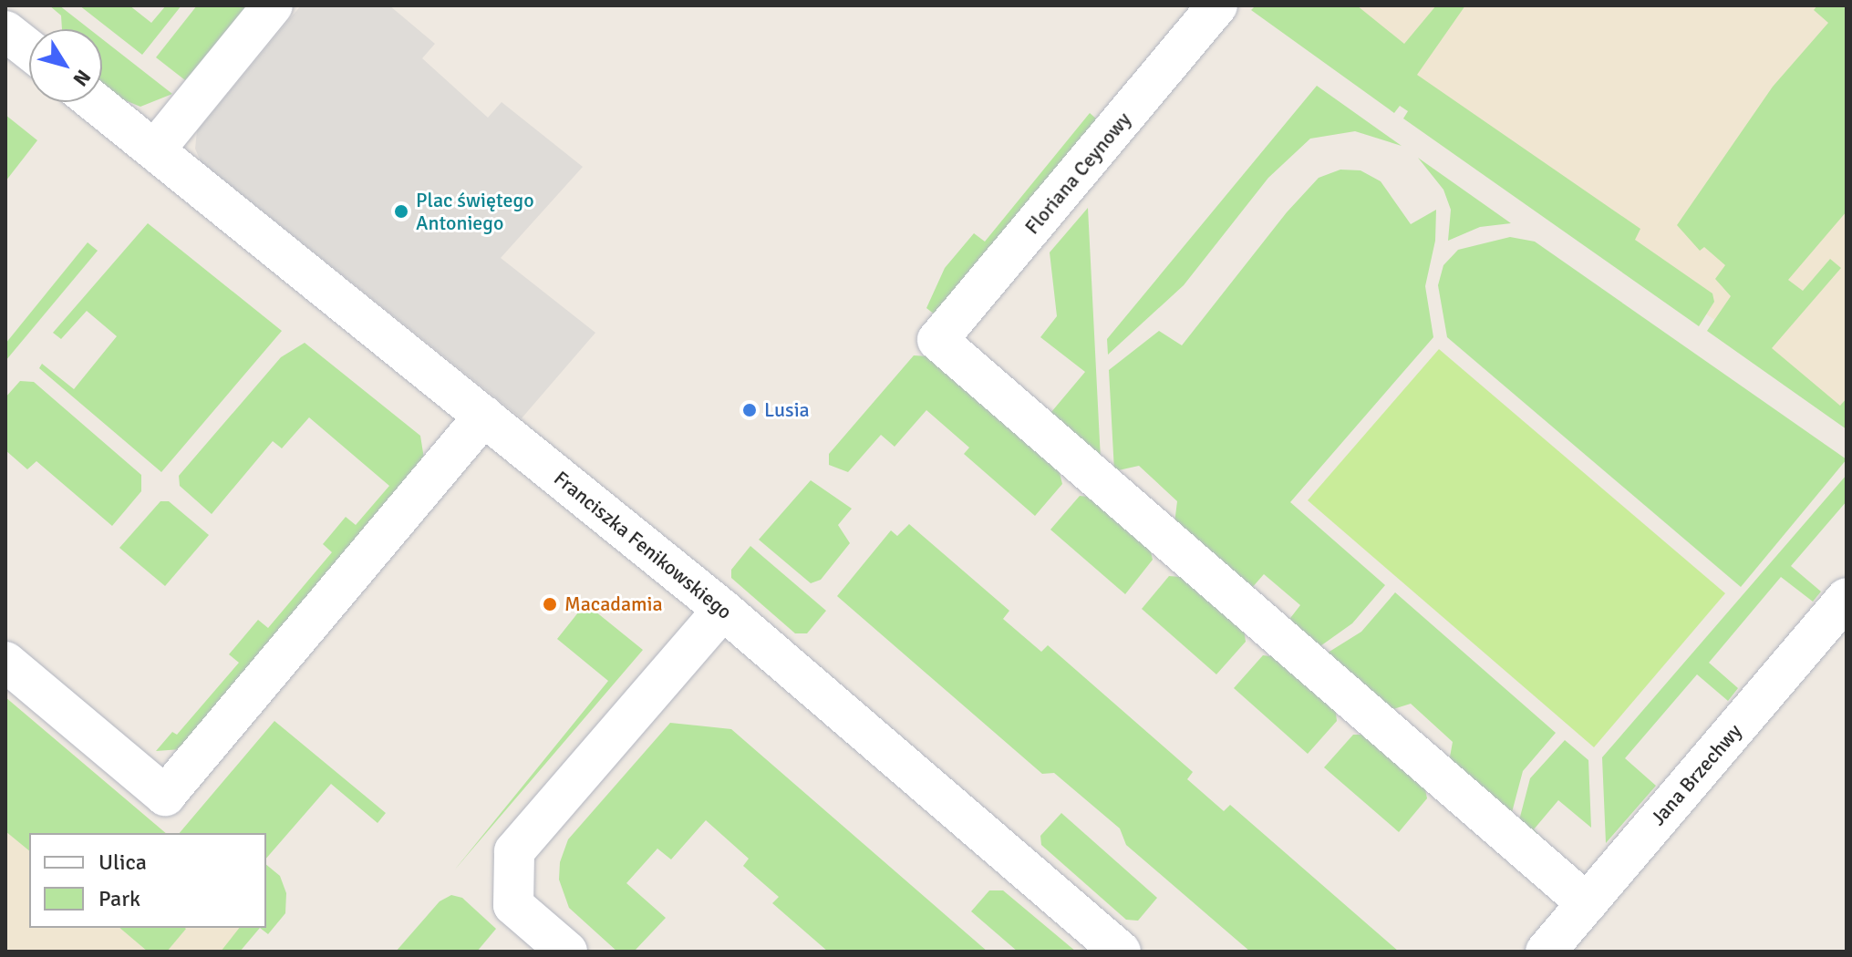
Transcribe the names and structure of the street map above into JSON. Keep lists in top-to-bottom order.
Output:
{
  "streets": {
    "street": ["Floriana Ceynowy", "Franciszka Fenikowskiego", "Jana Brzechwy"]
  },
  "crossings": [
    ["Floriana Ceynowy", "Jana Brzechwy"]
  ],
  "places": ["Plac świętego Antoniego", "Lusia", "Macadamia"],
  "legend": ["Ulica", "Park"],
  "north": "bottom right"
}
